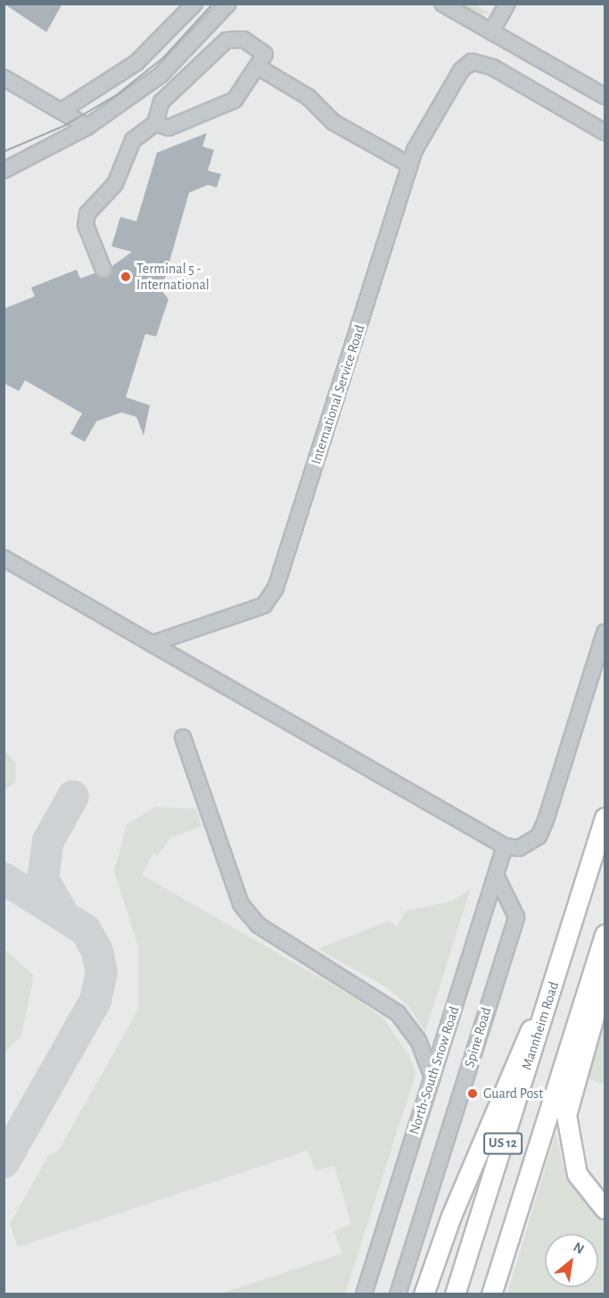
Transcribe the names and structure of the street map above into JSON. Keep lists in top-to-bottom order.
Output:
{
  "streets": {
    "main road": ["Mannheim Road", "US 12"],
    "lane": ["International Service Road", "Spine Road", "North-South Snow Road"]
  },
  "crossings": [
    ["Spine Road", "North-South Snow Road"]
  ],
  "places": ["Terminal 5 - International", "Guard Post"],
  "north": "top right"
}
